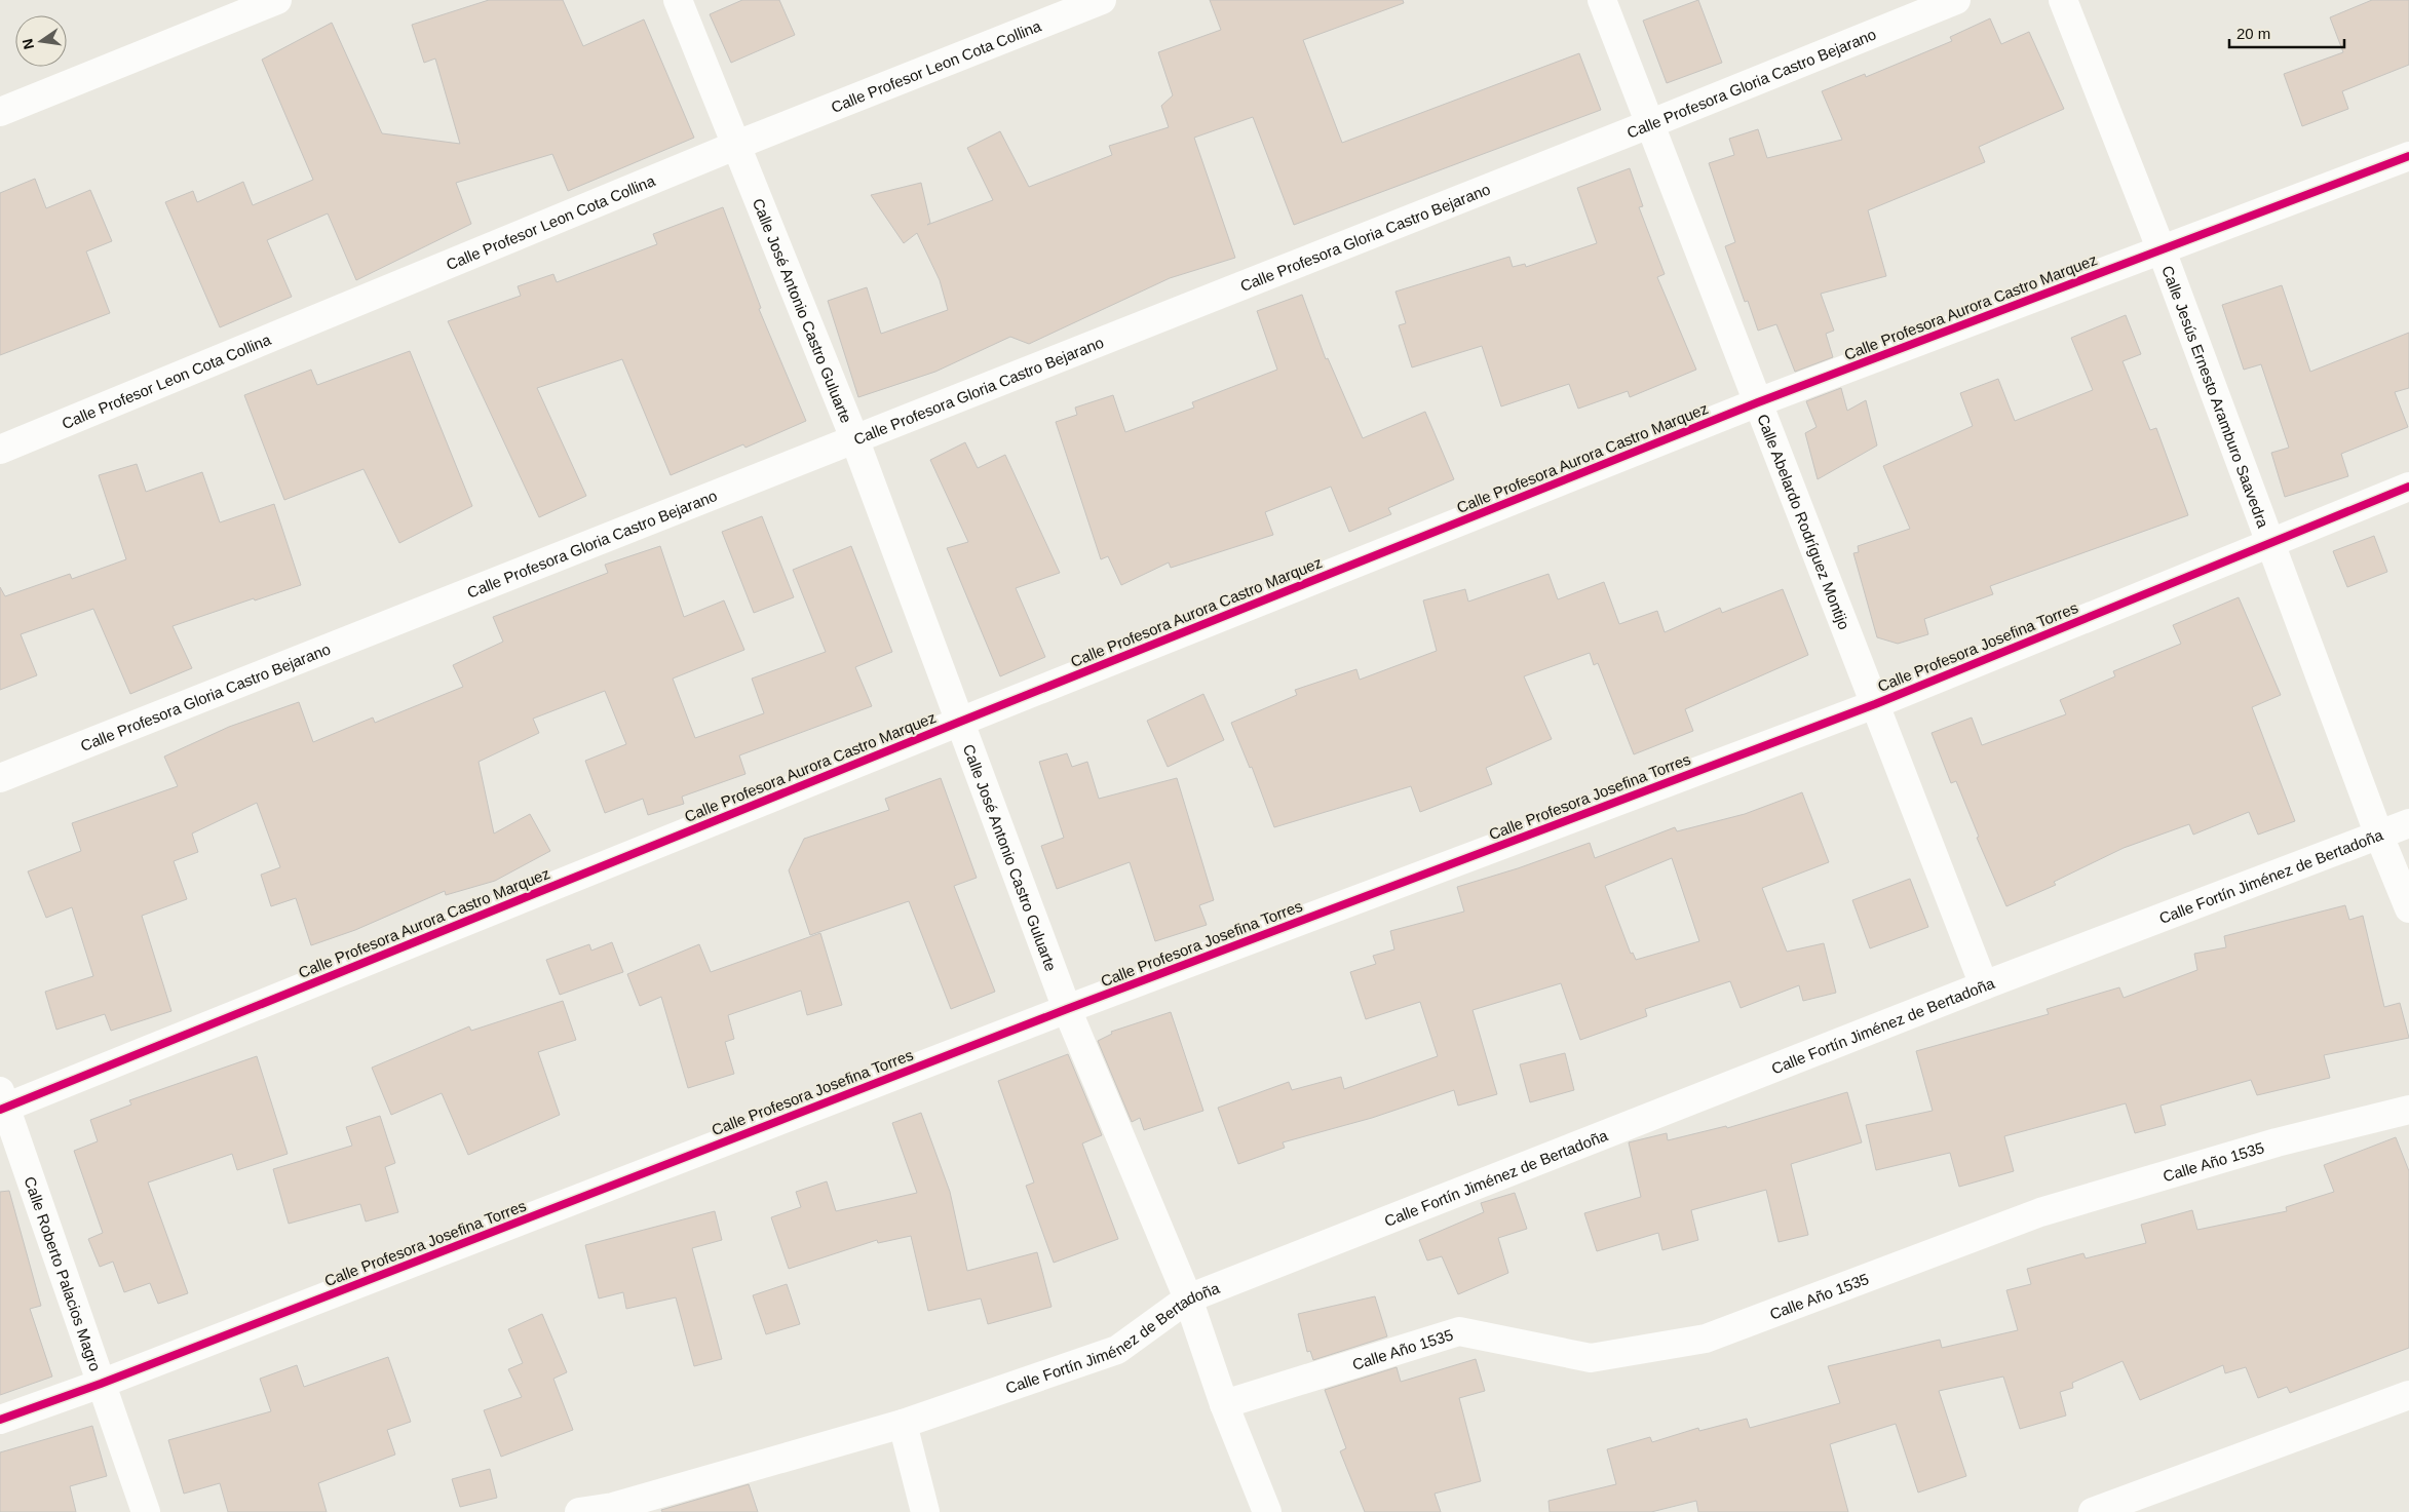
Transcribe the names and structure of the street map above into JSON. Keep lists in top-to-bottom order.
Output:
{
  "streets": {
    "street": [
      "Calle Profesor Leon Cota Collina",
      "Calle Profesora Gloria Castro Bejarano",
      "Calle Profesora Aurora Castro Marquez",
      "Calle José Antonio Castro Guluarte",
      "Calle Jesús Ernesto Aramburo Saavedra",
      "Calle Abelardo Rodríguez Montijo",
      "Calle Profesora Josefina Torres",
      "Calle Fortín Jiménez de Bertadoña",
      "Calle Año 1535",
      "Calle Roberto Palacios Magro"
    ]
  },
  "crossings": [
    ["Calle Profesor Leon Cota Collina", "Calle José Antonio Castro Guluarte"],
    ["Calle Profesora Gloria Castro Bejarano", "Calle José Antonio Castro Guluarte"],
    ["Calle Profesora Gloria Castro Bejarano", "Calle Abelardo Rodríguez Montijo"],
    ["Calle Profesora Aurora Castro Marquez", "Calle José Antonio Castro Guluarte"],
    ["Calle Profesora Aurora Castro Marquez", "Calle Jesús Ernesto Aramburo Saavedra"],
    ["Calle Profesora Aurora Castro Marquez", "Calle Abelardo Rodríguez Montijo"],
    ["Calle Profesora Aurora Castro Marquez", "Calle Roberto Palacios Magro"],
    ["Calle José Antonio Castro Guluarte", "Calle Profesora Josefina Torres"],
    ["Calle José Antonio Castro Guluarte", "Calle Fortín Jiménez de Bertadoña"],
    ["Calle José Antonio Castro Guluarte", "Calle Año 1535"],
    ["Calle Jesús Ernesto Aramburo Saavedra", "Calle Profesora Josefina Torres"],
    ["Calle Jesús Ernesto Aramburo Saavedra", "Calle Fortín Jiménez de Bertadoña"],
    ["Calle Abelardo Rodríguez Montijo", "Calle Profesora Josefina Torres"],
    ["Calle Abelardo Rodríguez Montijo", "Calle Fortín Jiménez de Bertadoña"],
    ["Calle Profesora Josefina Torres", "Calle Roberto Palacios Magro"]
  ],
  "scale_bar": "20 m",
  "north": "left"
}
